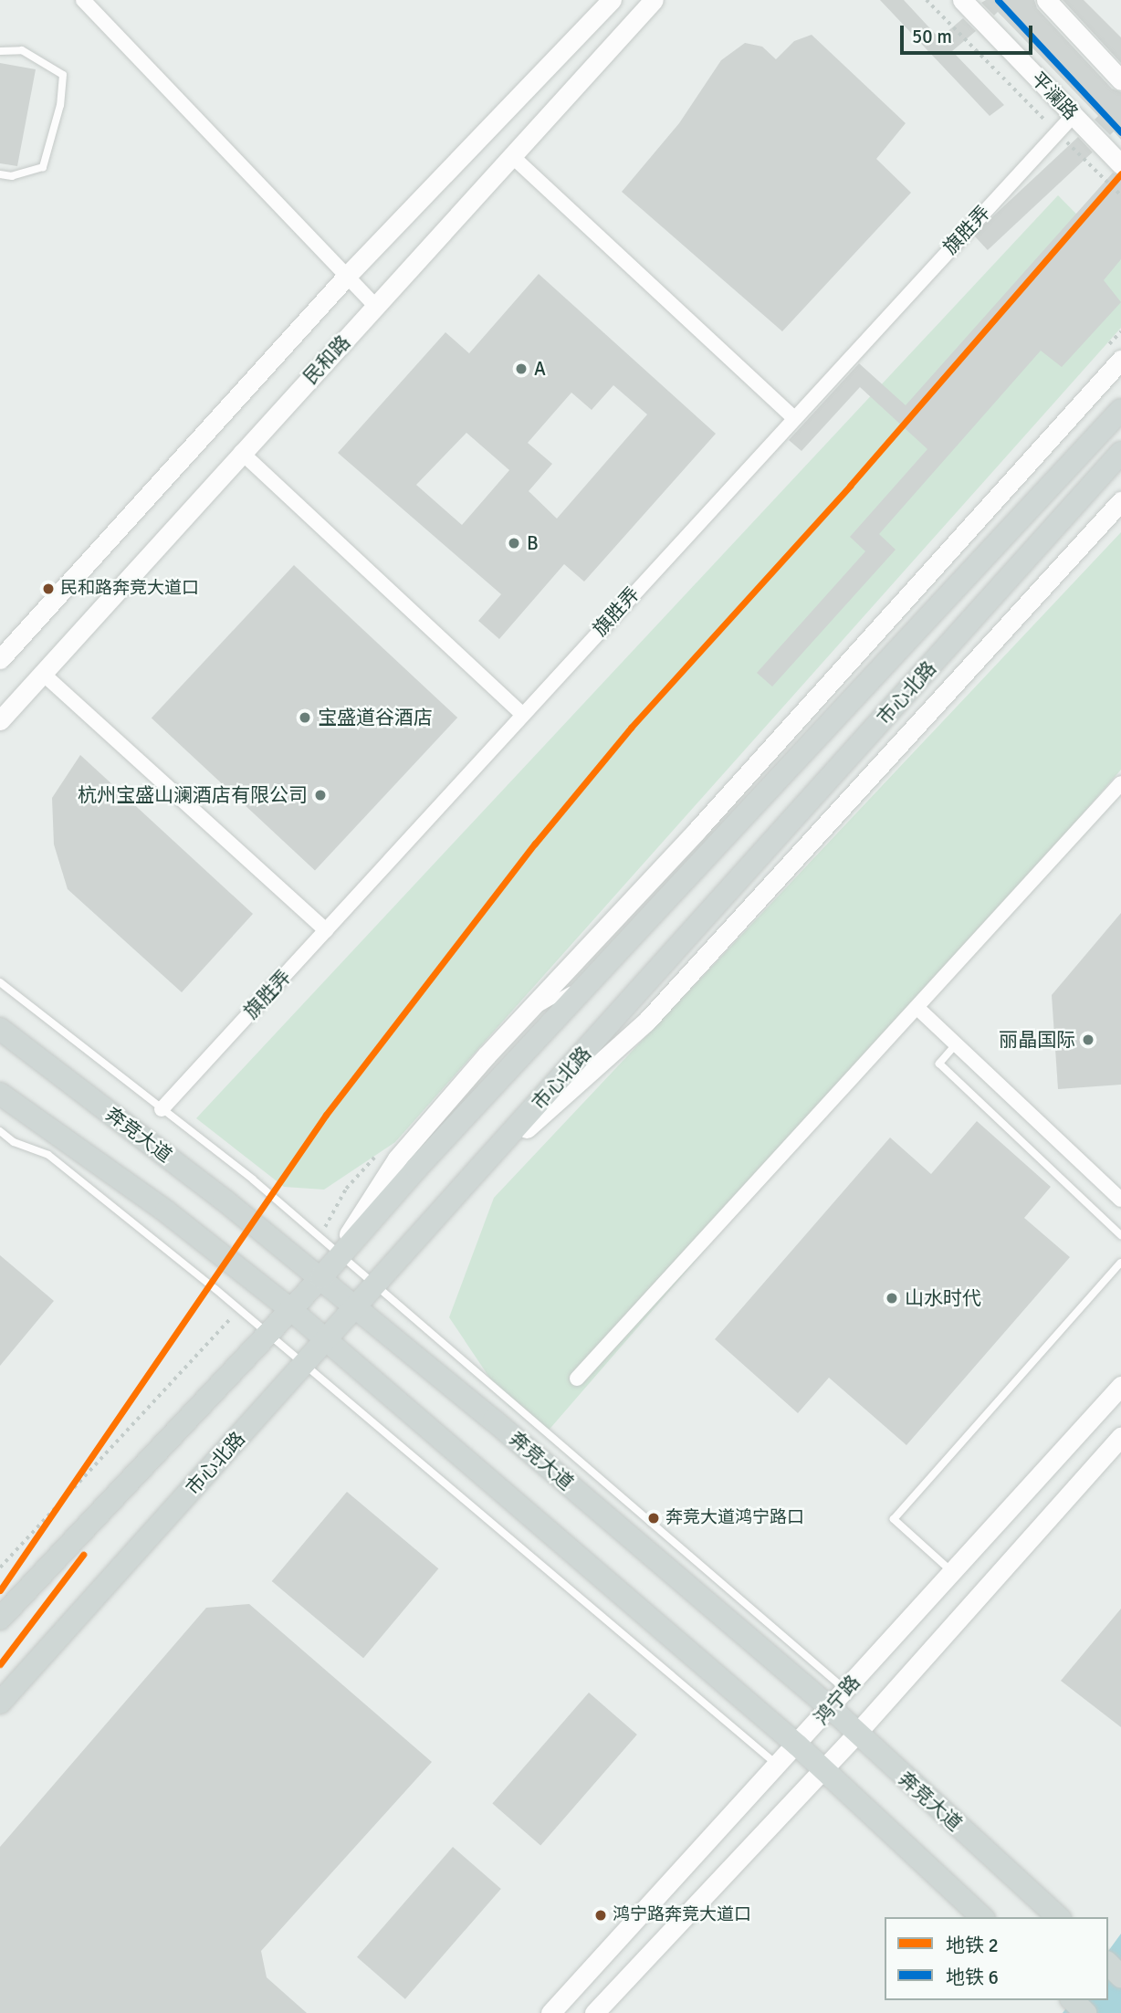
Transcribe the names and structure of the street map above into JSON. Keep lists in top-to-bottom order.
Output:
{
  "streets": {
    "main road": [
      "平澜路",
      "民和路",
      "市心北路",
      "奔竞大道",
      "鸿宁路"
    ],
    "street": ["旗胜弄"]
  },
  "crossings": [
    ["平澜路", "旗胜弄"],
    ["市心北路", "奔竞大道"],
    ["奔竞大道", "鸿宁路"]
  ],
  "places": [
    "A",
    "B",
    "民和路奔竞大道口",
    "宝盛道谷酒店",
    "杭州宝盛山澜酒店有限公司",
    "丽晶国际",
    "山水时代",
    "奔竞大道鸿宁路口",
    "鸿宁路奔竞大道口"
  ],
  "lines": ["metro line 6", "metro line 2"],
  "legend": ["地铁 2", "地铁 6"],
  "scale_bar": "50 m"
}
